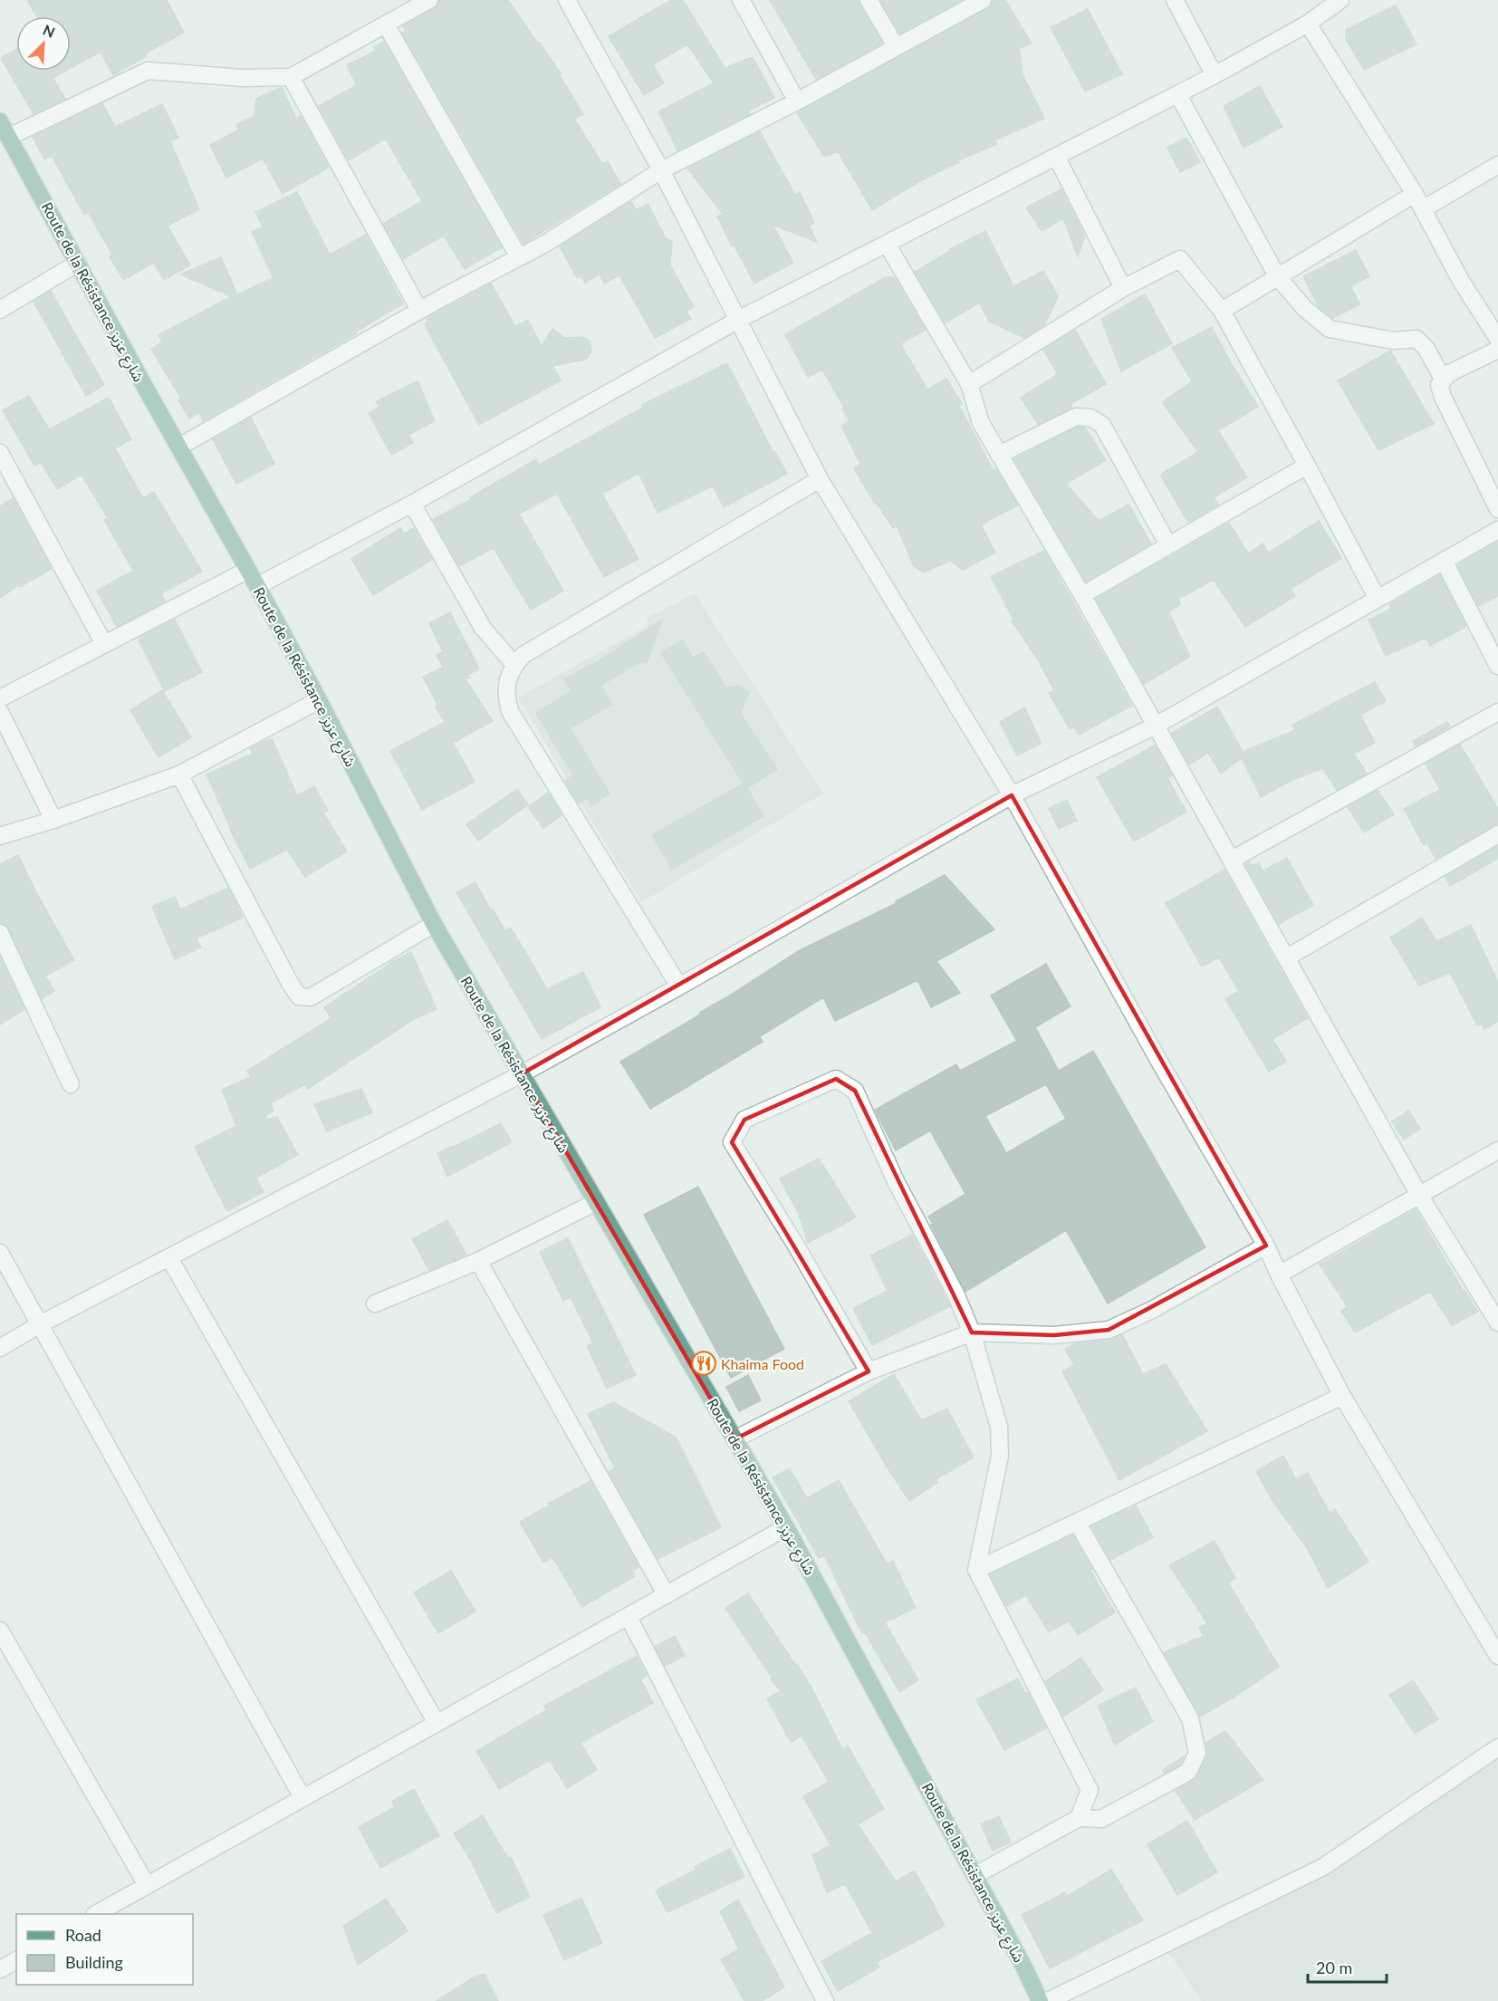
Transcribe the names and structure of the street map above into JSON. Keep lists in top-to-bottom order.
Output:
{
  "streets": {
    "main road": ["Route de la Résistance شارع عزيز"]
  },
  "places": {
    "restaurant": ["Khaima Food"]
  },
  "legend": ["Road", "Building"],
  "scale_bar": "20 m",
  "north": "top right"
}
